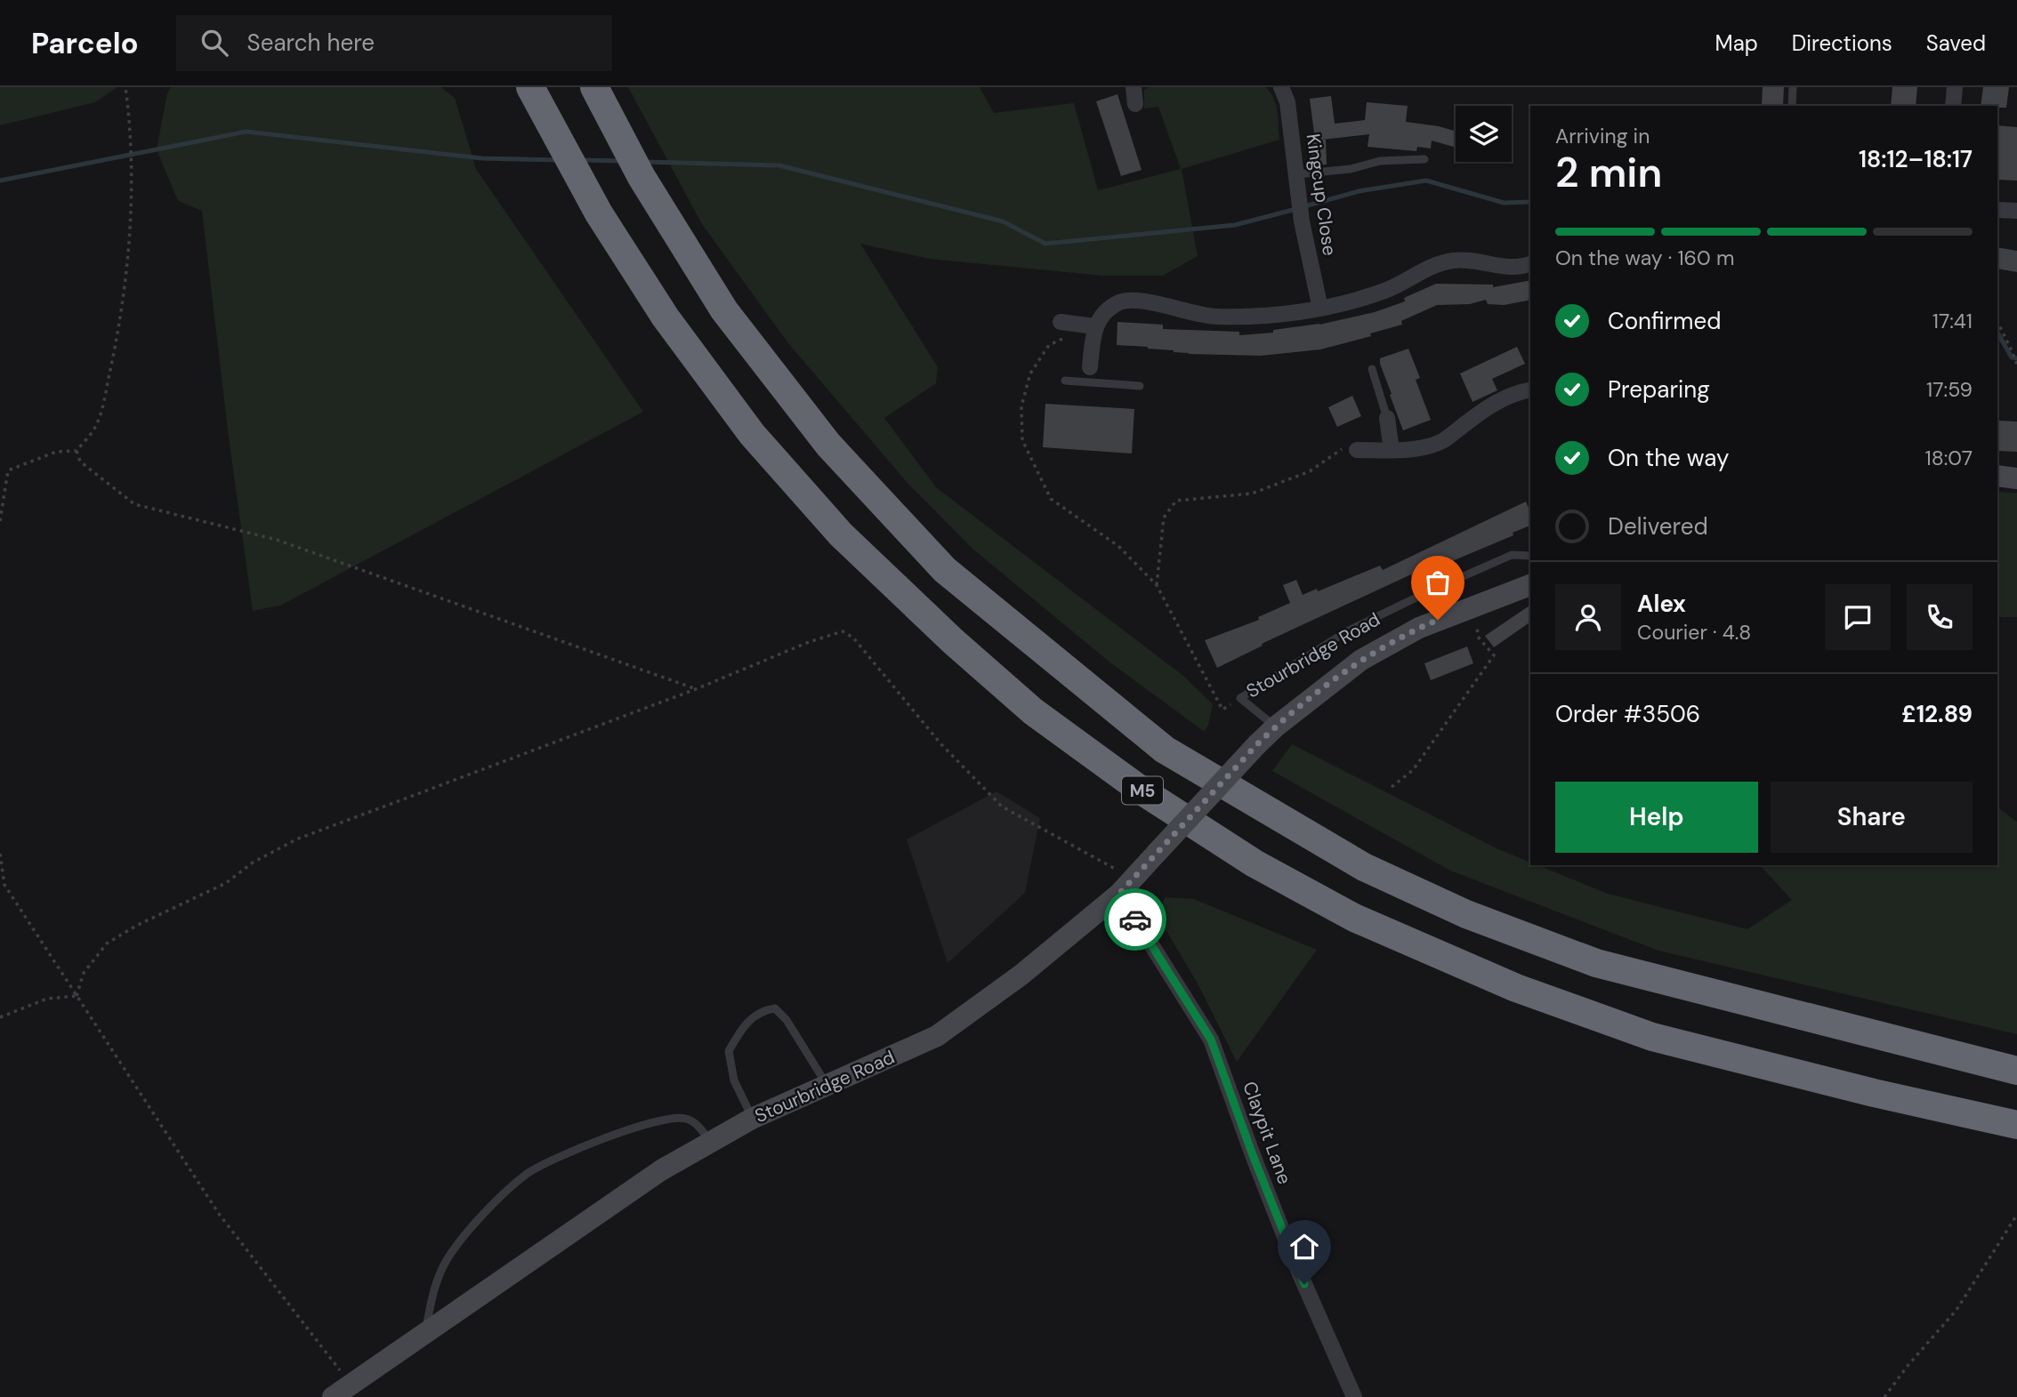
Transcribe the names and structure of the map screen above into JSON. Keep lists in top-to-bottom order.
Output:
{
  "streets": {
    "highway": ["M5"],
    "main road": ["Stourbridge Road"],
    "street": ["Kingcup Close", "Claypit Lane"]
  },
  "crossings": [
    ["Stourbridge Road", "Claypit Lane"]
  ],
  "page": {
    "header": "Parcelo",
    "search": "Search here",
    "nav": ["Map", "Directions", "Saved"],
    "heading": ["2 min", "Arriving in", "18:12–18:17"],
    "panel": [
      "Alex",
      "Courier · 4.8",
      "Order #3506",
      "£12.89"
    ],
    "bar": "On the way · 160 m",
    "list": [
      ["Confirmed", "17:41"],
      ["Preparing", "17:59"],
      ["On the way", "18:07"],
      "Delivered"
    ],
    "buttons": ["Help", "Share"]
  }
}
